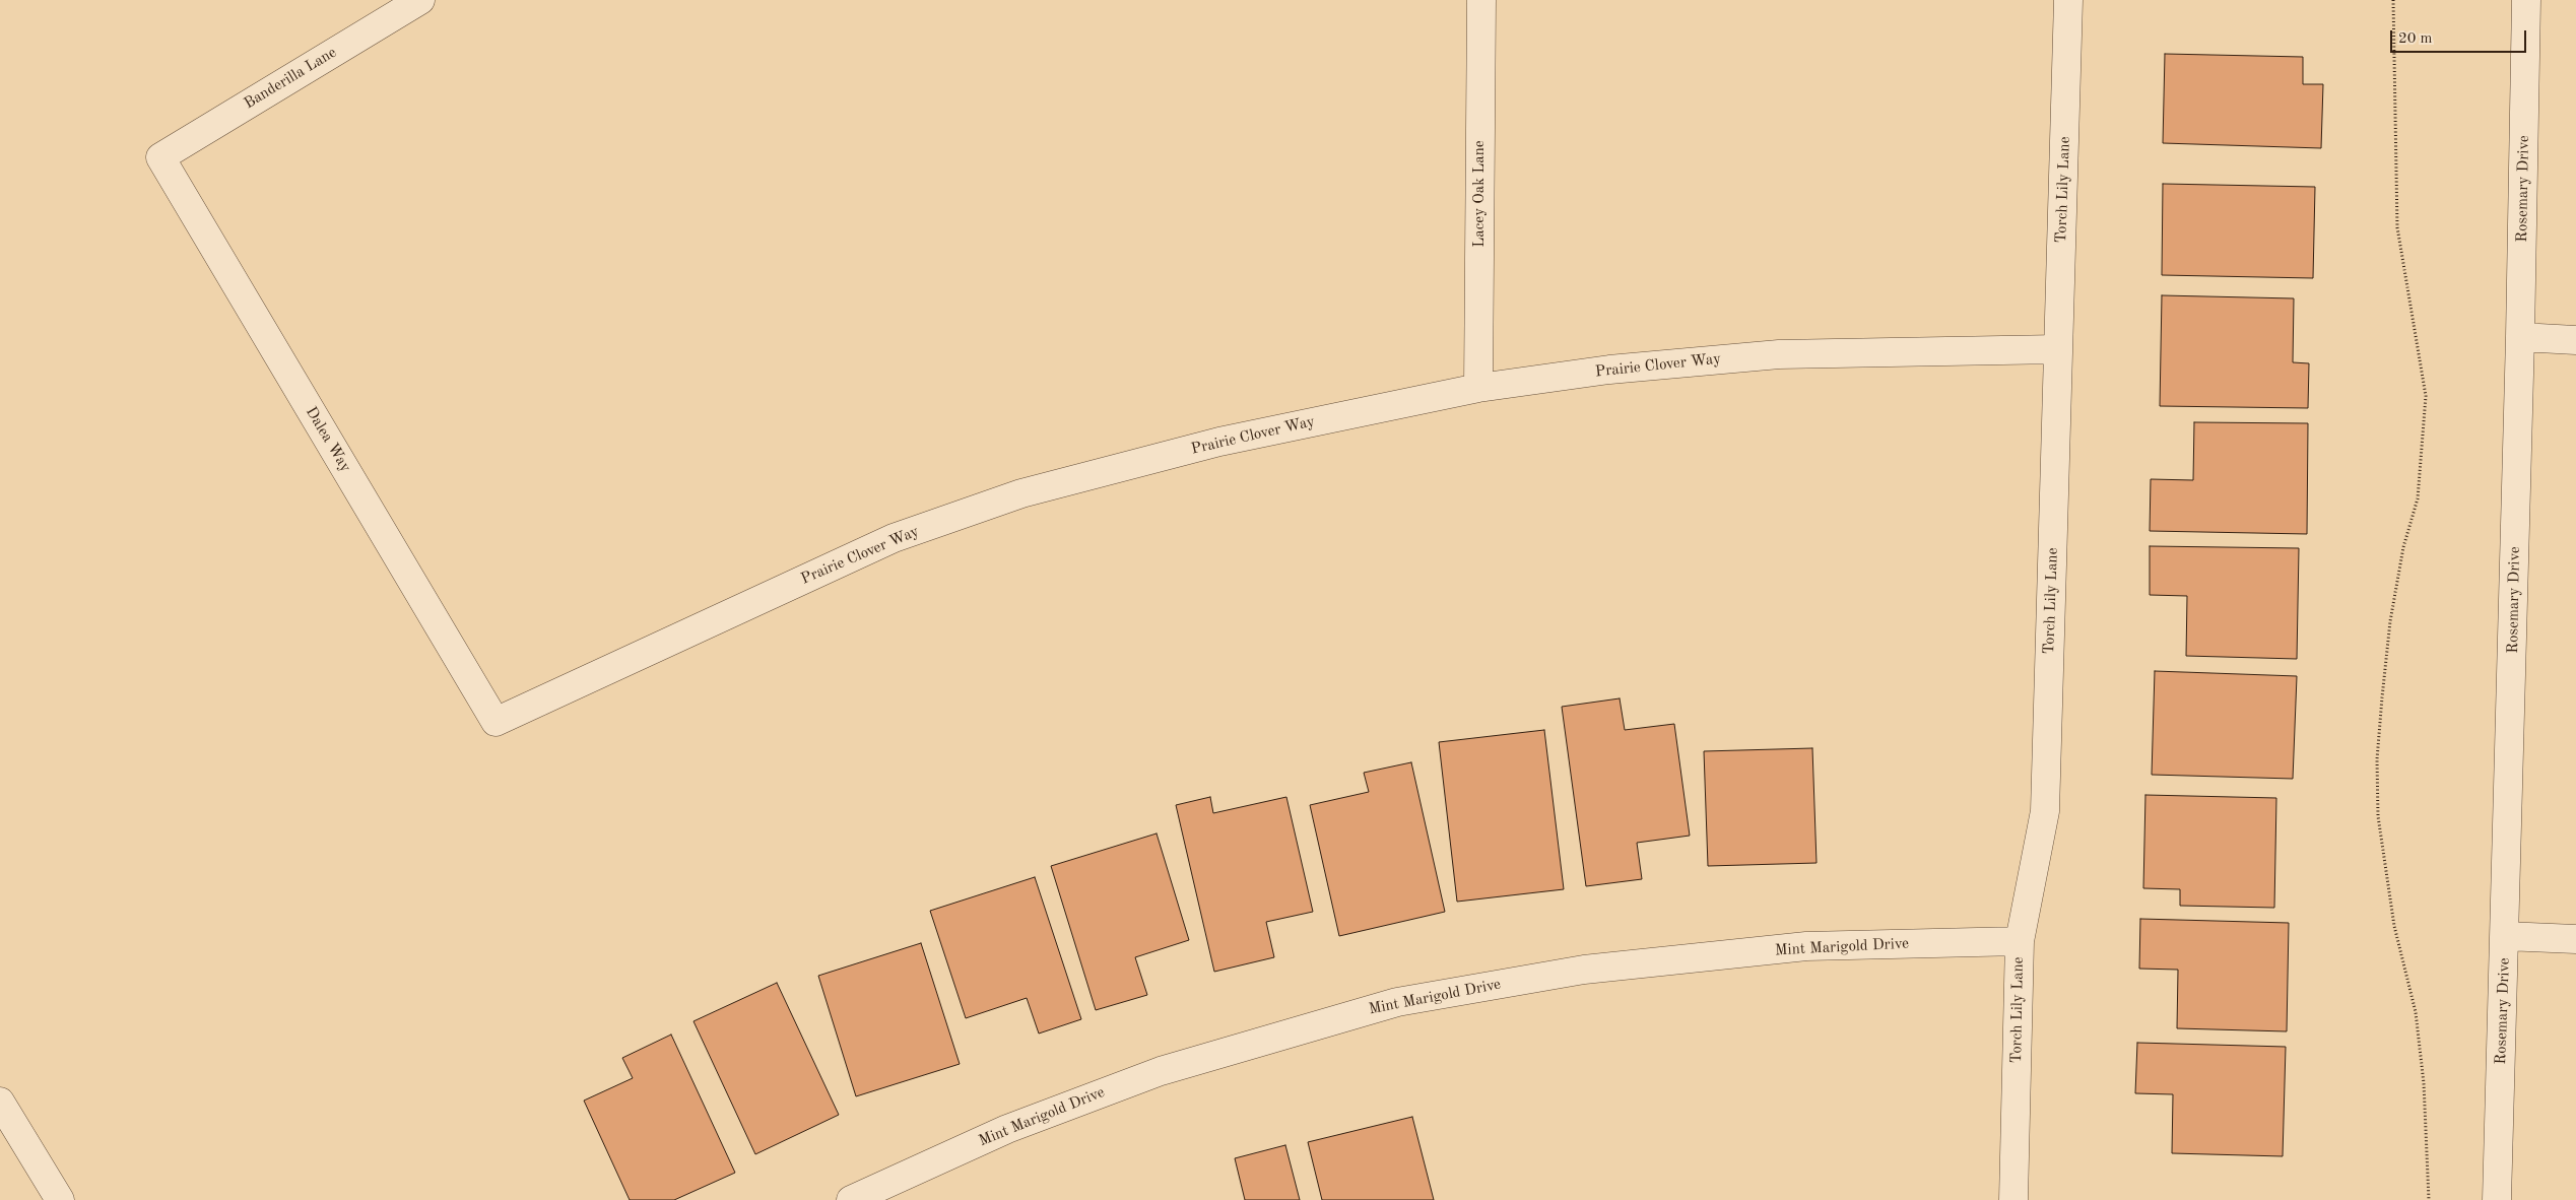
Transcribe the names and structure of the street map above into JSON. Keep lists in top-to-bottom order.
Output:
{
  "streets": {
    "street": [
      "Banderilla Lane",
      "Rosemary Drive",
      "Torch Lily Lane",
      "Lacey Oak Lane",
      "Prairie Clover Way",
      "Dalea Way",
      "Mint Marigold Drive"
    ]
  },
  "crossings": [
    ["Banderilla Lane", "Dalea Way"],
    ["Torch Lily Lane", "Prairie Clover Way"],
    ["Torch Lily Lane", "Mint Marigold Drive"],
    ["Lacey Oak Lane", "Prairie Clover Way"],
    ["Prairie Clover Way", "Dalea Way"]
  ],
  "scale_bar": "20 m"
}
